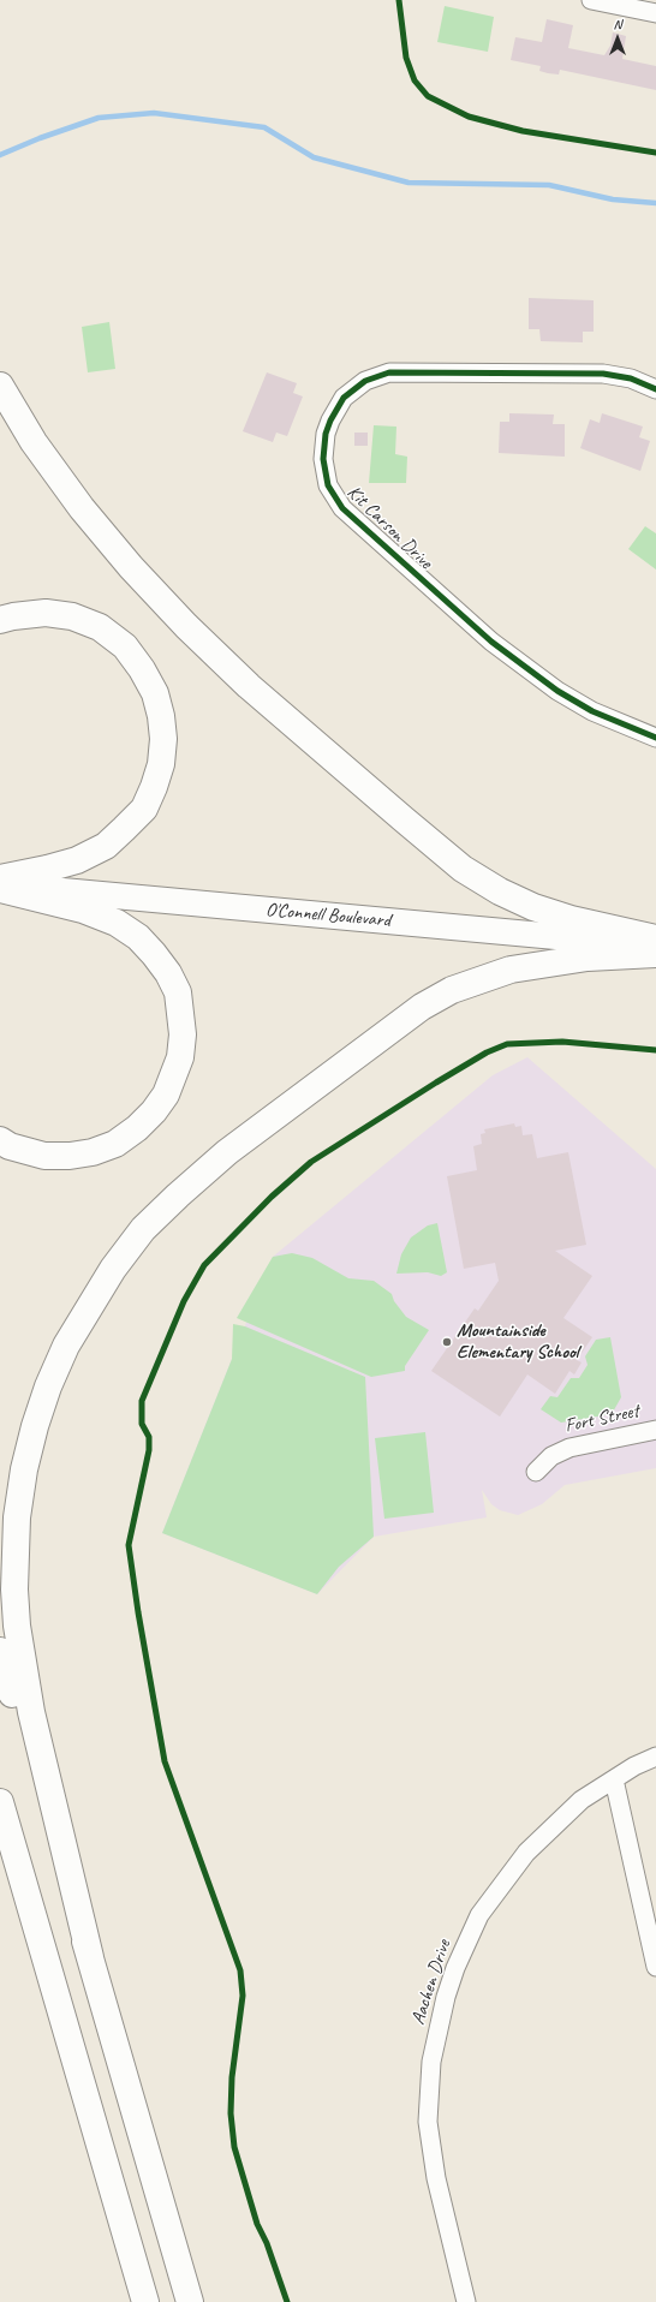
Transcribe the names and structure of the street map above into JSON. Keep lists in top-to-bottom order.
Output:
{
  "streets": {
    "main road": ["O'Connell Boulevard"],
    "street": ["Kit Carson Drive", "Fort Street", "Aachen Drive"]
  },
  "places": ["Mountainside Elementary School"],
  "north": "top"
}
